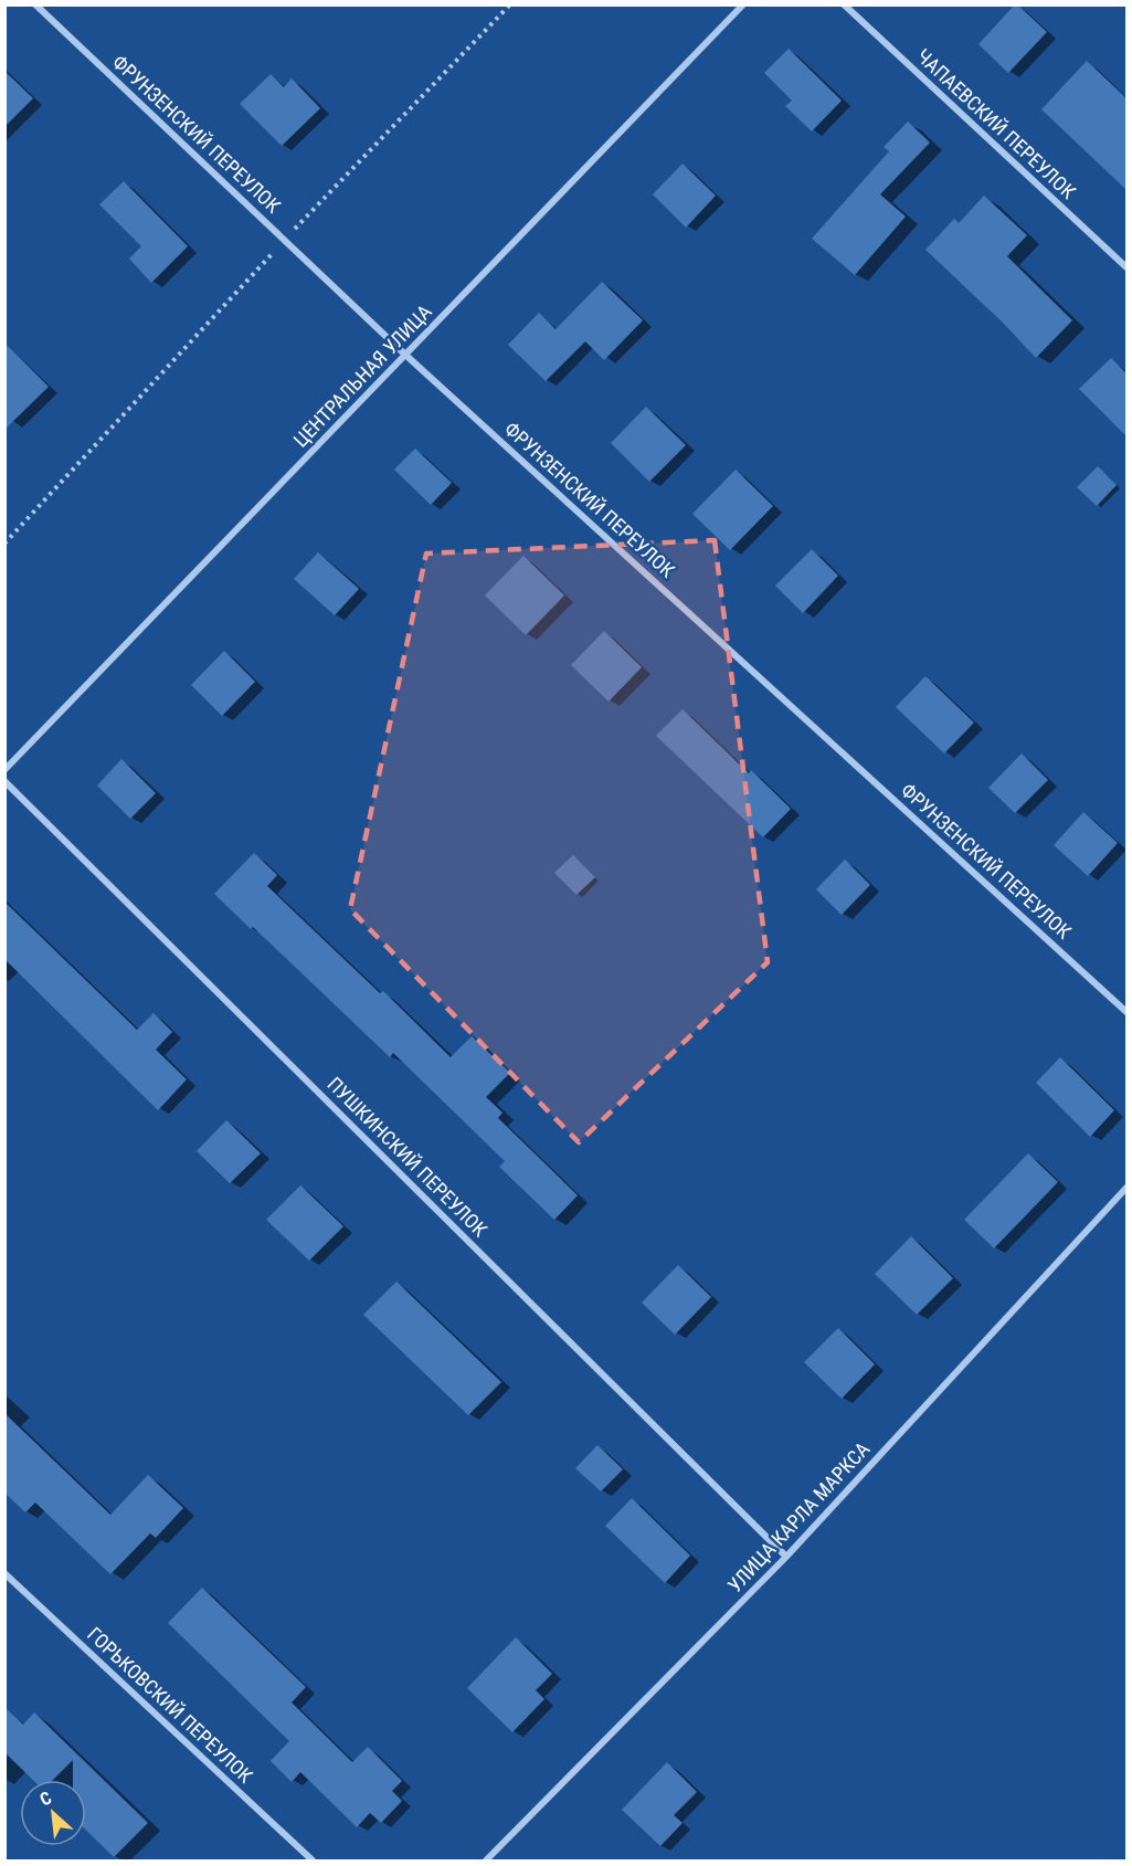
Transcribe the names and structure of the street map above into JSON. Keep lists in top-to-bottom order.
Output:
{
  "streets": {
    "street": [
      "ЧАПАЕВСКИЙ ПЕРЕУЛОК",
      "ФРУНЗЕНСКИЙ ПЕРЕУЛОК",
      "ЦЕНТРАЛЬНАЯ УЛИЦА",
      "ПУШКИНСКИЙ ПЕРЕУЛОК",
      "УЛИЦА КАРЛА МАРКСА",
      "ГОРЬКОВСКИЙ ПЕРЕУЛОК"
    ]
  },
  "crossings": [
    ["ФРУНЗЕНСКИЙ ПЕРЕУЛОК", "ЦЕНТРАЛЬНАЯ УЛИЦА"],
    ["ПУШКИНСКИЙ ПЕРЕУЛОК", "УЛИЦА КАРЛА МАРКСА"]
  ],
  "north": "top left"
}
